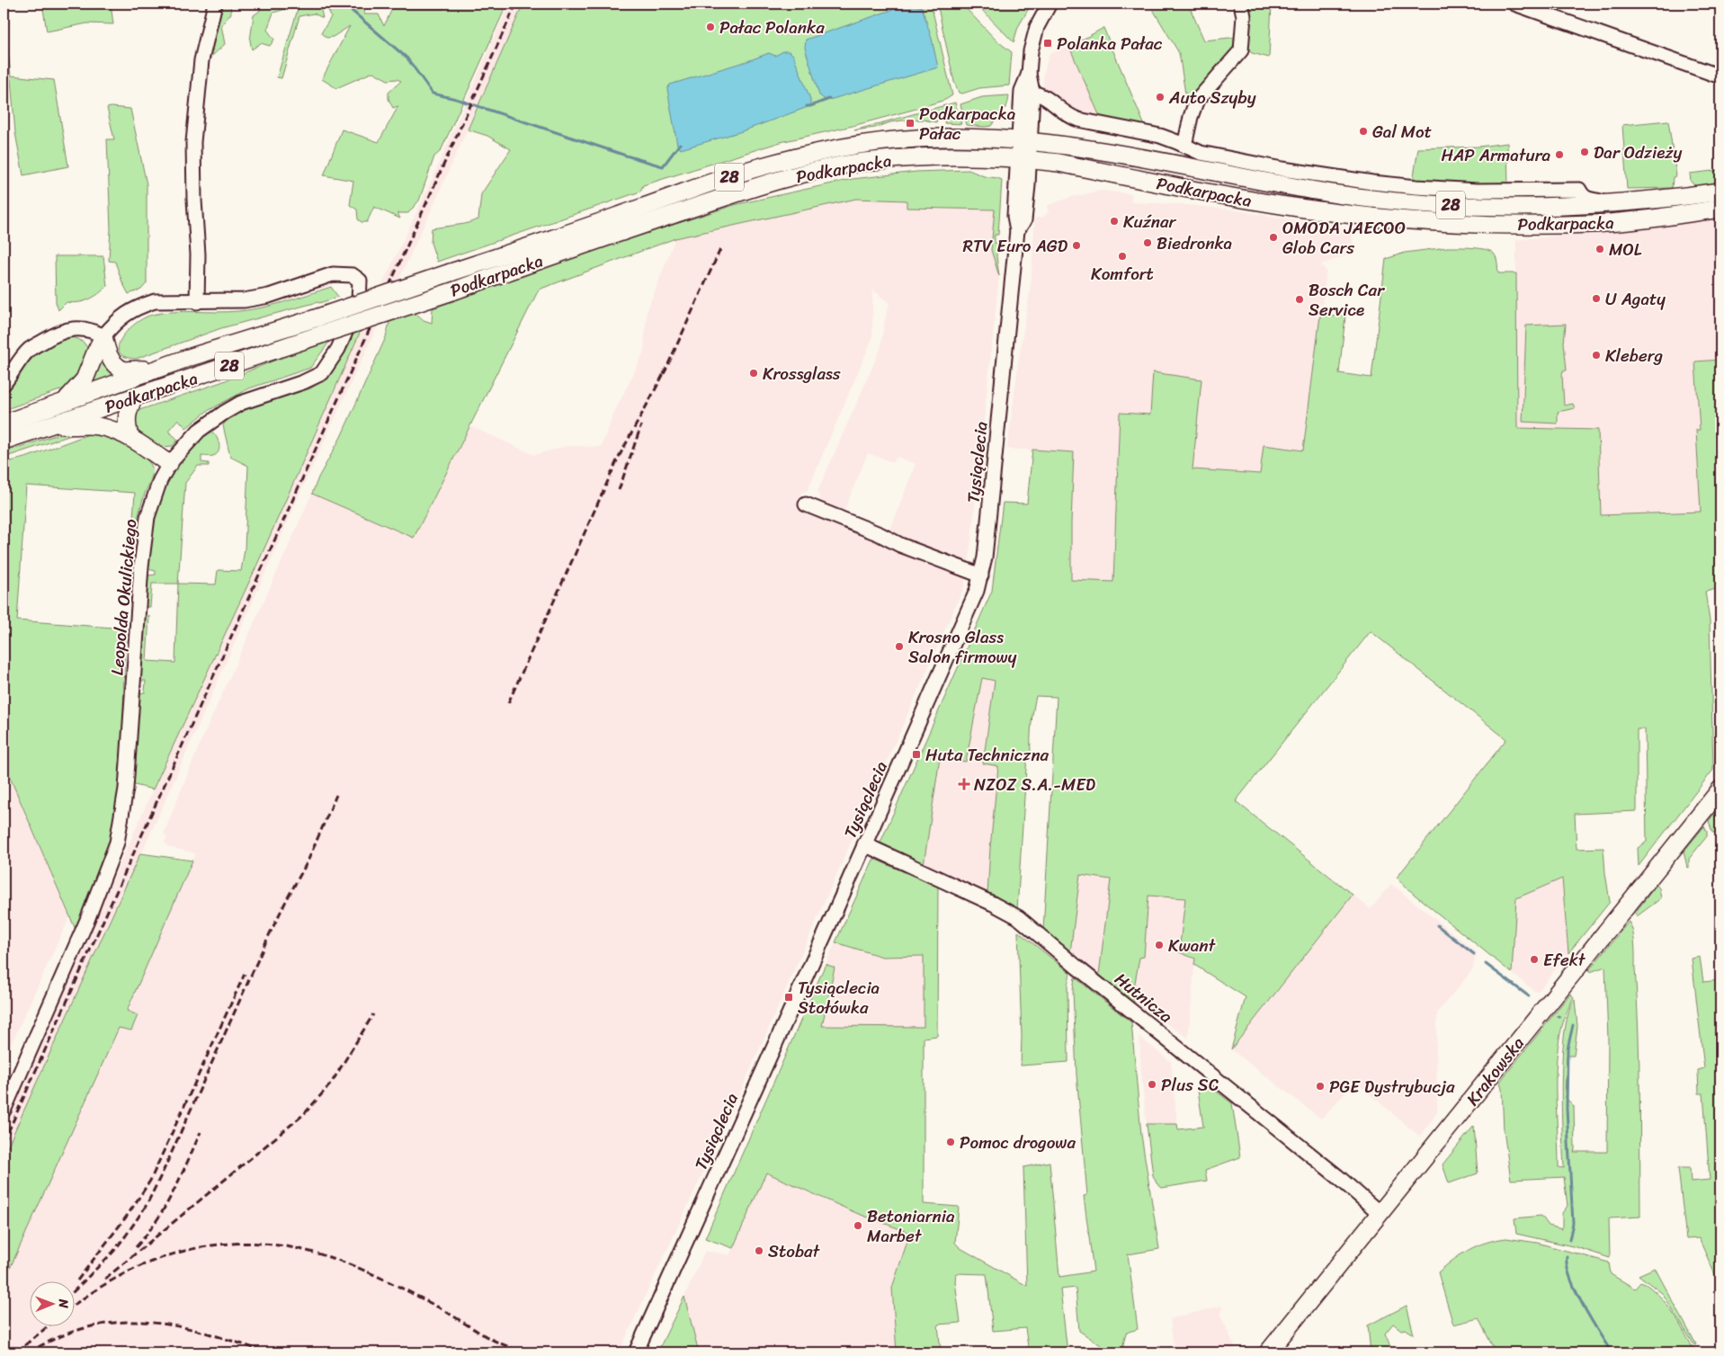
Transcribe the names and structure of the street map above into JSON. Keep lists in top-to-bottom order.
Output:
{
  "streets": {
    "main road": ["Podkarpacka", "28", "Krakowska"],
    "street": ["Tysiąclecia", "Leopolda Okulickiego", "Hutnicza"]
  },
  "crossings": [
    ["Podkarpacka", "Tysiąclecia"],
    ["Tysiąclecia", "Hutnicza"],
    ["Hutnicza", "Krakowska"]
  ],
  "places": {
    "other": [
      "Pałac Polanka",
      "Auto Szyby",
      "Gal Mot",
      "Dar Odzieży",
      "HAP Armatura",
      "Kuźnar",
      "OMODA JAECOO Glob Cars",
      "Biedronka",
      "RTV Euro AGD",
      "MOL",
      "Komfort",
      "U Agaty",
      "Bosch Car Service",
      "Kleberg",
      "Krossglass",
      "Krosno Glass Salon firmowy",
      "Kwant",
      "Efekt",
      "Plus SC",
      "PGE Dystrybucja",
      "Pomoc drogowa",
      "Betoniarnia Marbet",
      "Stobat"
    ],
    "transit": [
      "Polanka Pałac",
      "Podkarpacka Pałac",
      "Huta Techniczna",
      "Tysiąclecia Stołówka"
    ],
    "health": ["NZOZ S.A.-MED"]
  },
  "north": "right"
}
